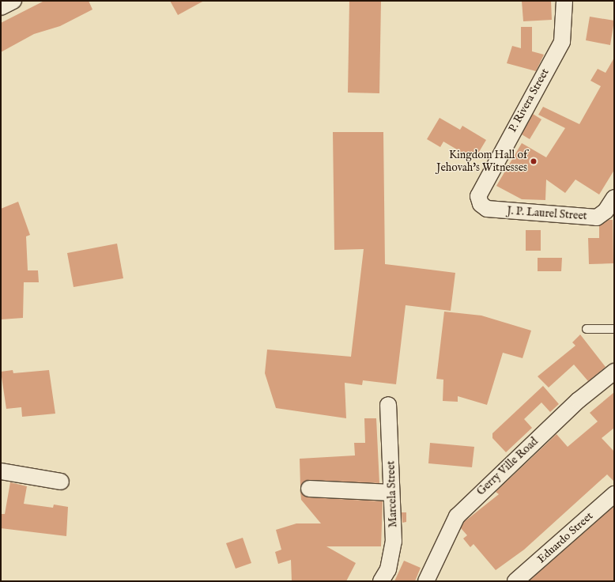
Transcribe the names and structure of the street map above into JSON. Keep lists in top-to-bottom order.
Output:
{
  "streets": {
    "street": [
      "P. Rivera Street",
      "J. P. Laurel Street",
      "Gerry Ville Road",
      "Marcela Street",
      "Eduardo Street"
    ]
  },
  "crossings": [
    ["P. Rivera Street", "J. P. Laurel Street"]
  ],
  "places": ["Kingdom Hall of Jehovah's Witnesses"]
}
